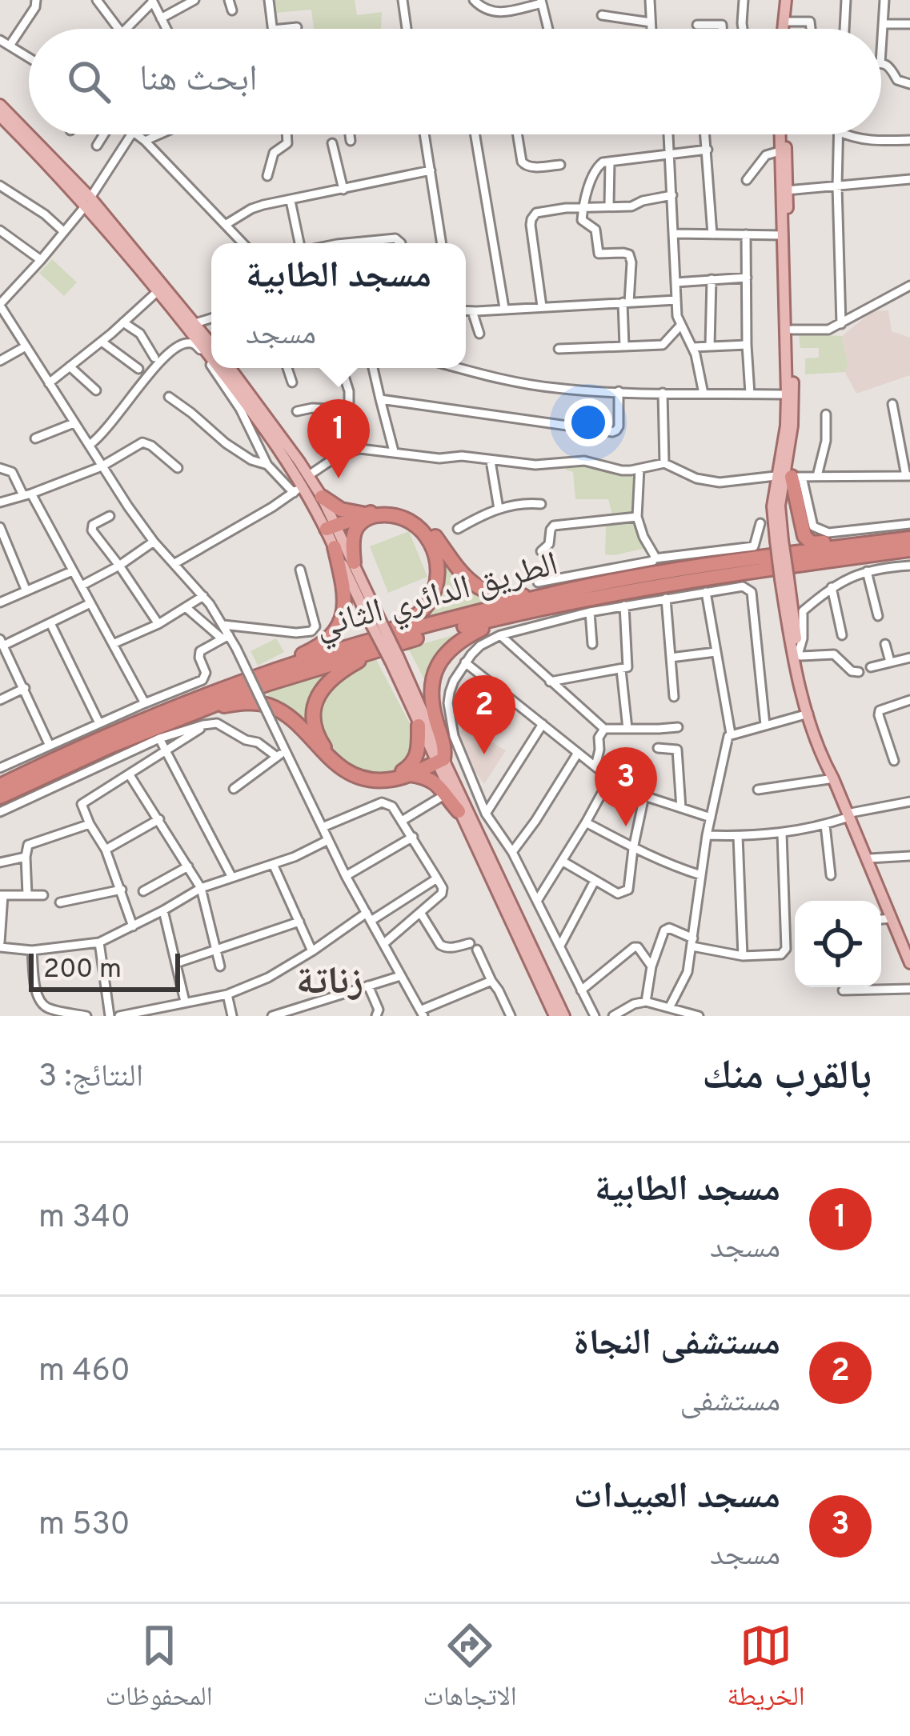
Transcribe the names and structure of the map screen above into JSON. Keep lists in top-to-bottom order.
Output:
{
  "streets": {
    "highway": ["الطريق الدائري الثاني"]
  },
  "districts": ["زناتة"],
  "scale_bar": "200 m",
  "page": {
    "search": "ابحث هنا",
    "popup": ["مسجد الطابية", "مسجد"],
    "pins": ["1", "2", "3"],
    "scale": "200 m",
    "heading": ["بالقرب منك", "النتائج: 3"],
    "list": [
      {
        "mark": "1",
        "name": "مسجد الطابية",
        "note": "مسجد",
        "value": "340 m"
      },
      {
        "mark": "2",
        "name": "مستشفى النجاة",
        "note": "مستشفى",
        "value": "460 m"
      },
      {
        "mark": "3",
        "name": "مسجد العبيدات",
        "note": "مسجد",
        "value": "530 m"
      }
    ],
    "nav": ["الخريطة", "الاتجاهات", "المحفوظات"]
  }
}
